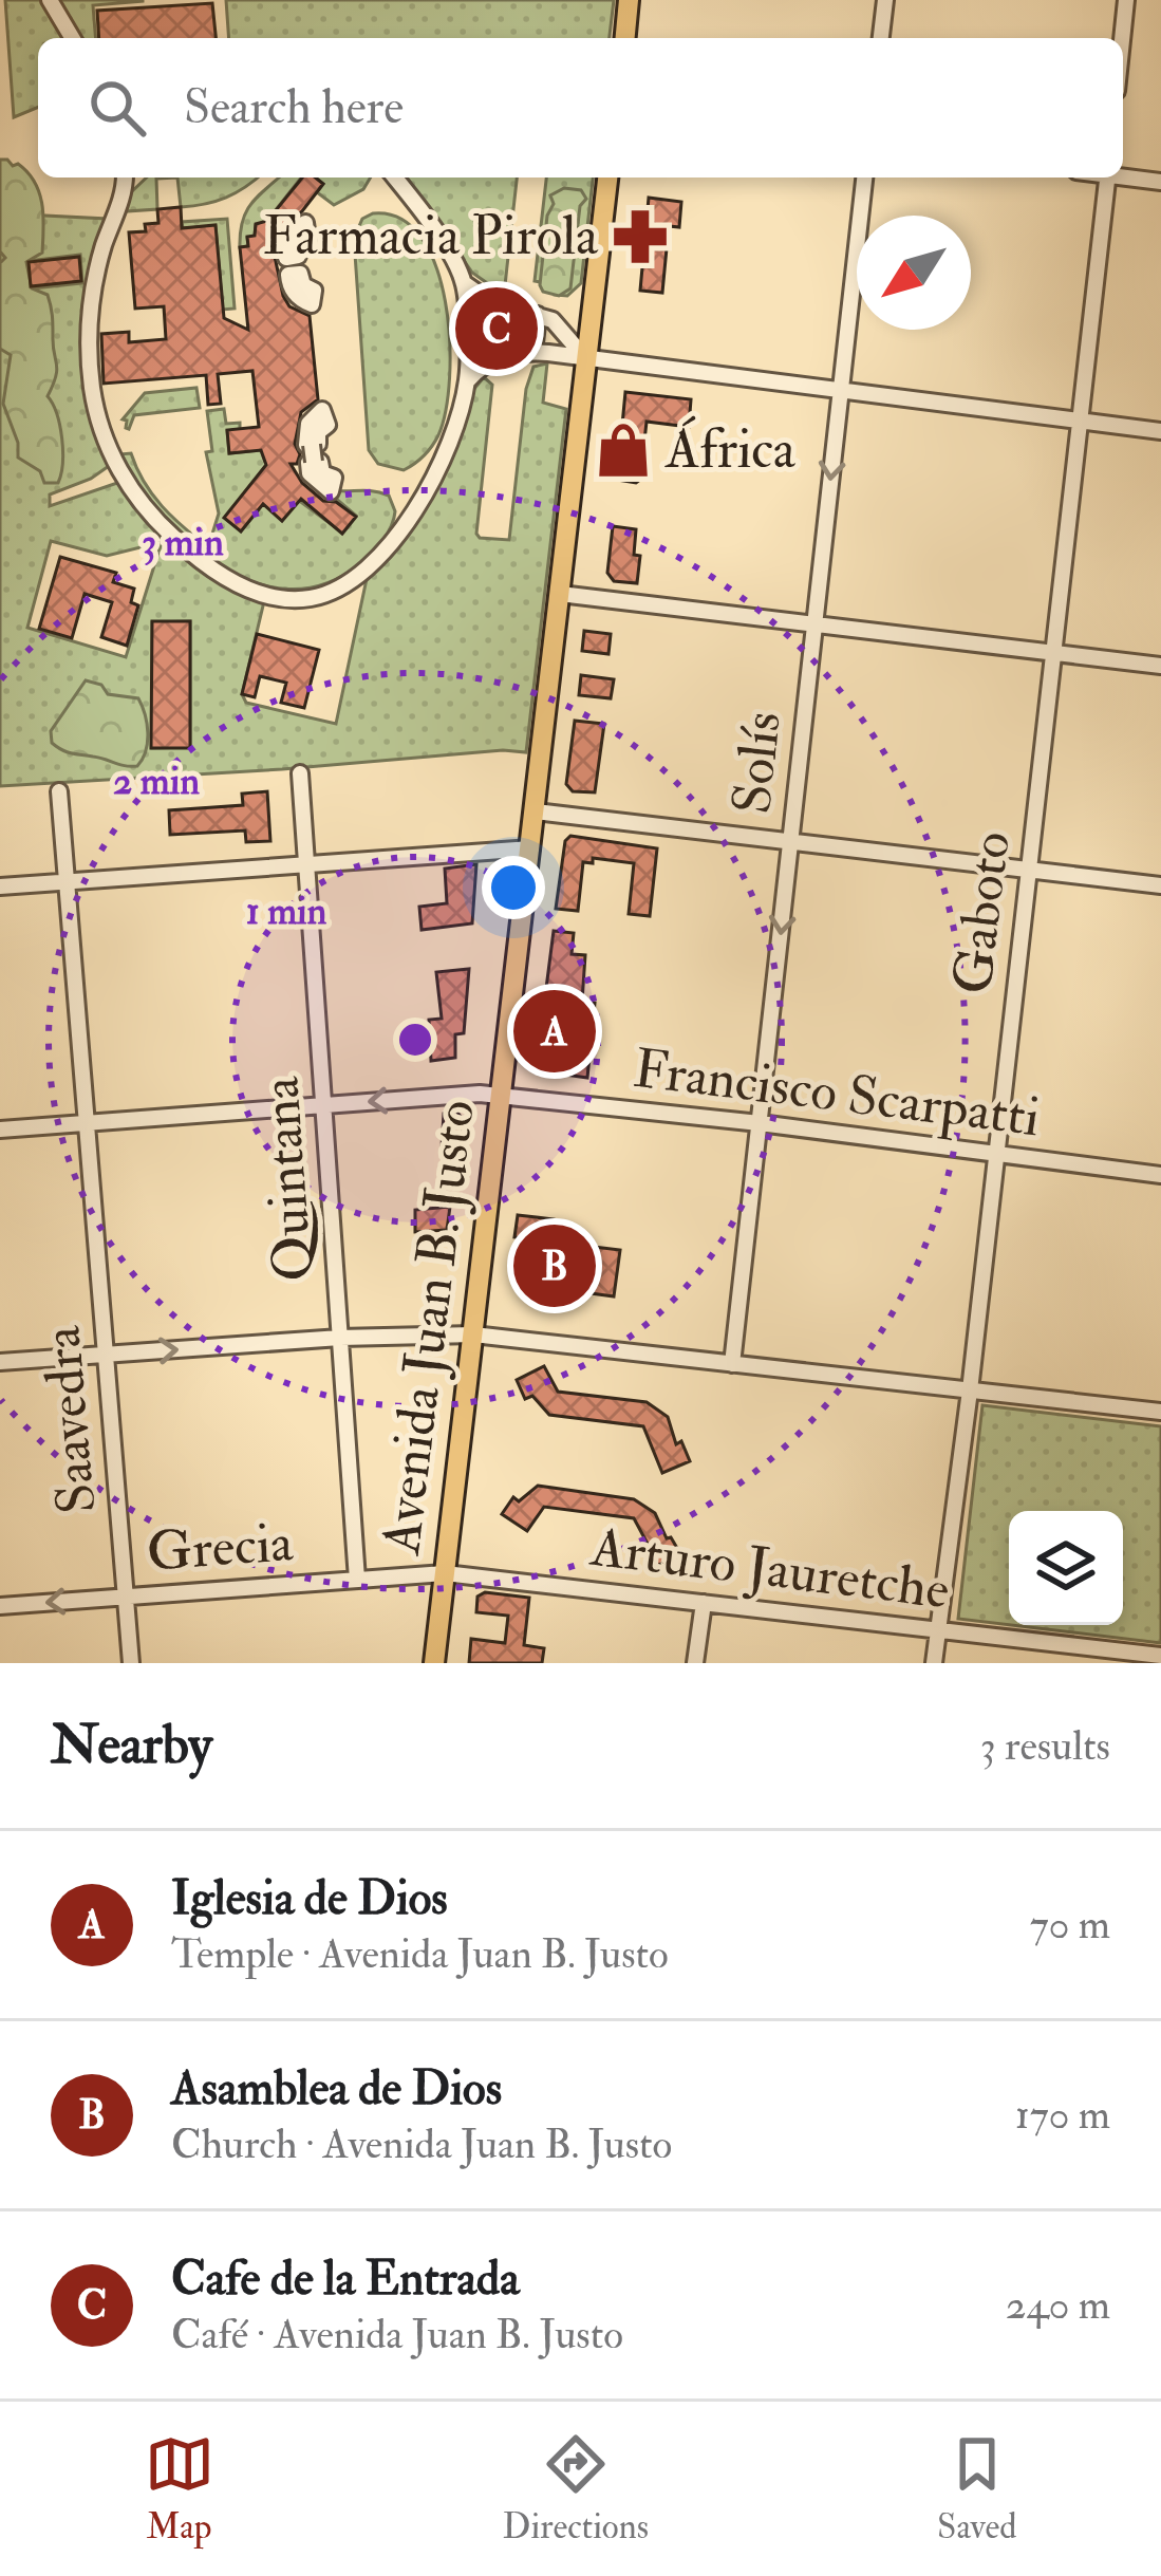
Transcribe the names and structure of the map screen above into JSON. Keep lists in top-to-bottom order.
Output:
{
  "streets": {
    "main road": ["Avenida Juan B. Justo"],
    "street": [
      "Solís",
      "Gaboto",
      "Francisco Scarpatti",
      "Quintana",
      "Saavedra",
      "Grecia",
      "Arturo Jauretche"
    ]
  },
  "crossings": [
    ["Solís", "Francisco Scarpatti"],
    ["Gaboto", "Francisco Scarpatti"],
    ["Gaboto", "Arturo Jauretche"],
    ["Francisco Scarpatti", "Quintana"],
    ["Francisco Scarpatti", "Avenida Juan B. Justo"],
    ["Francisco Scarpatti", "Saavedra"],
    ["Quintana", "Grecia"],
    ["Avenida Juan B. Justo", "Grecia"],
    ["Avenida Juan B. Justo", "Arturo Jauretche"],
    ["Saavedra", "Grecia"],
    ["Grecia", "Arturo Jauretche"]
  ],
  "one_way": ["Solís"],
  "places": {
    "pharmacy": ["Farmacia Pirola"],
    "shop": ["África"]
  },
  "north": "bottom left",
  "page": {
    "search": "Search here",
    "pins": ["C", "A", "B"],
    "heading": ["Nearby", "3 results"],
    "list": [
      {
        "mark": "A",
        "name": "Iglesia de Dios",
        "note": "Temple · Avenida Juan B. Justo",
        "value": "70 m"
      },
      {
        "mark": "B",
        "name": "Asamblea de Dios",
        "note": "Church · Avenida Juan B. Justo",
        "value": "170 m"
      },
      {
        "mark": "C",
        "name": "Cafe de la Entrada",
        "note": "Café · Avenida Juan B. Justo",
        "value": "240 m"
      }
    ],
    "nav": ["Map", "Directions", "Saved"]
  },
  "rings": ["3 min", "2 min", "1 min"]
}
